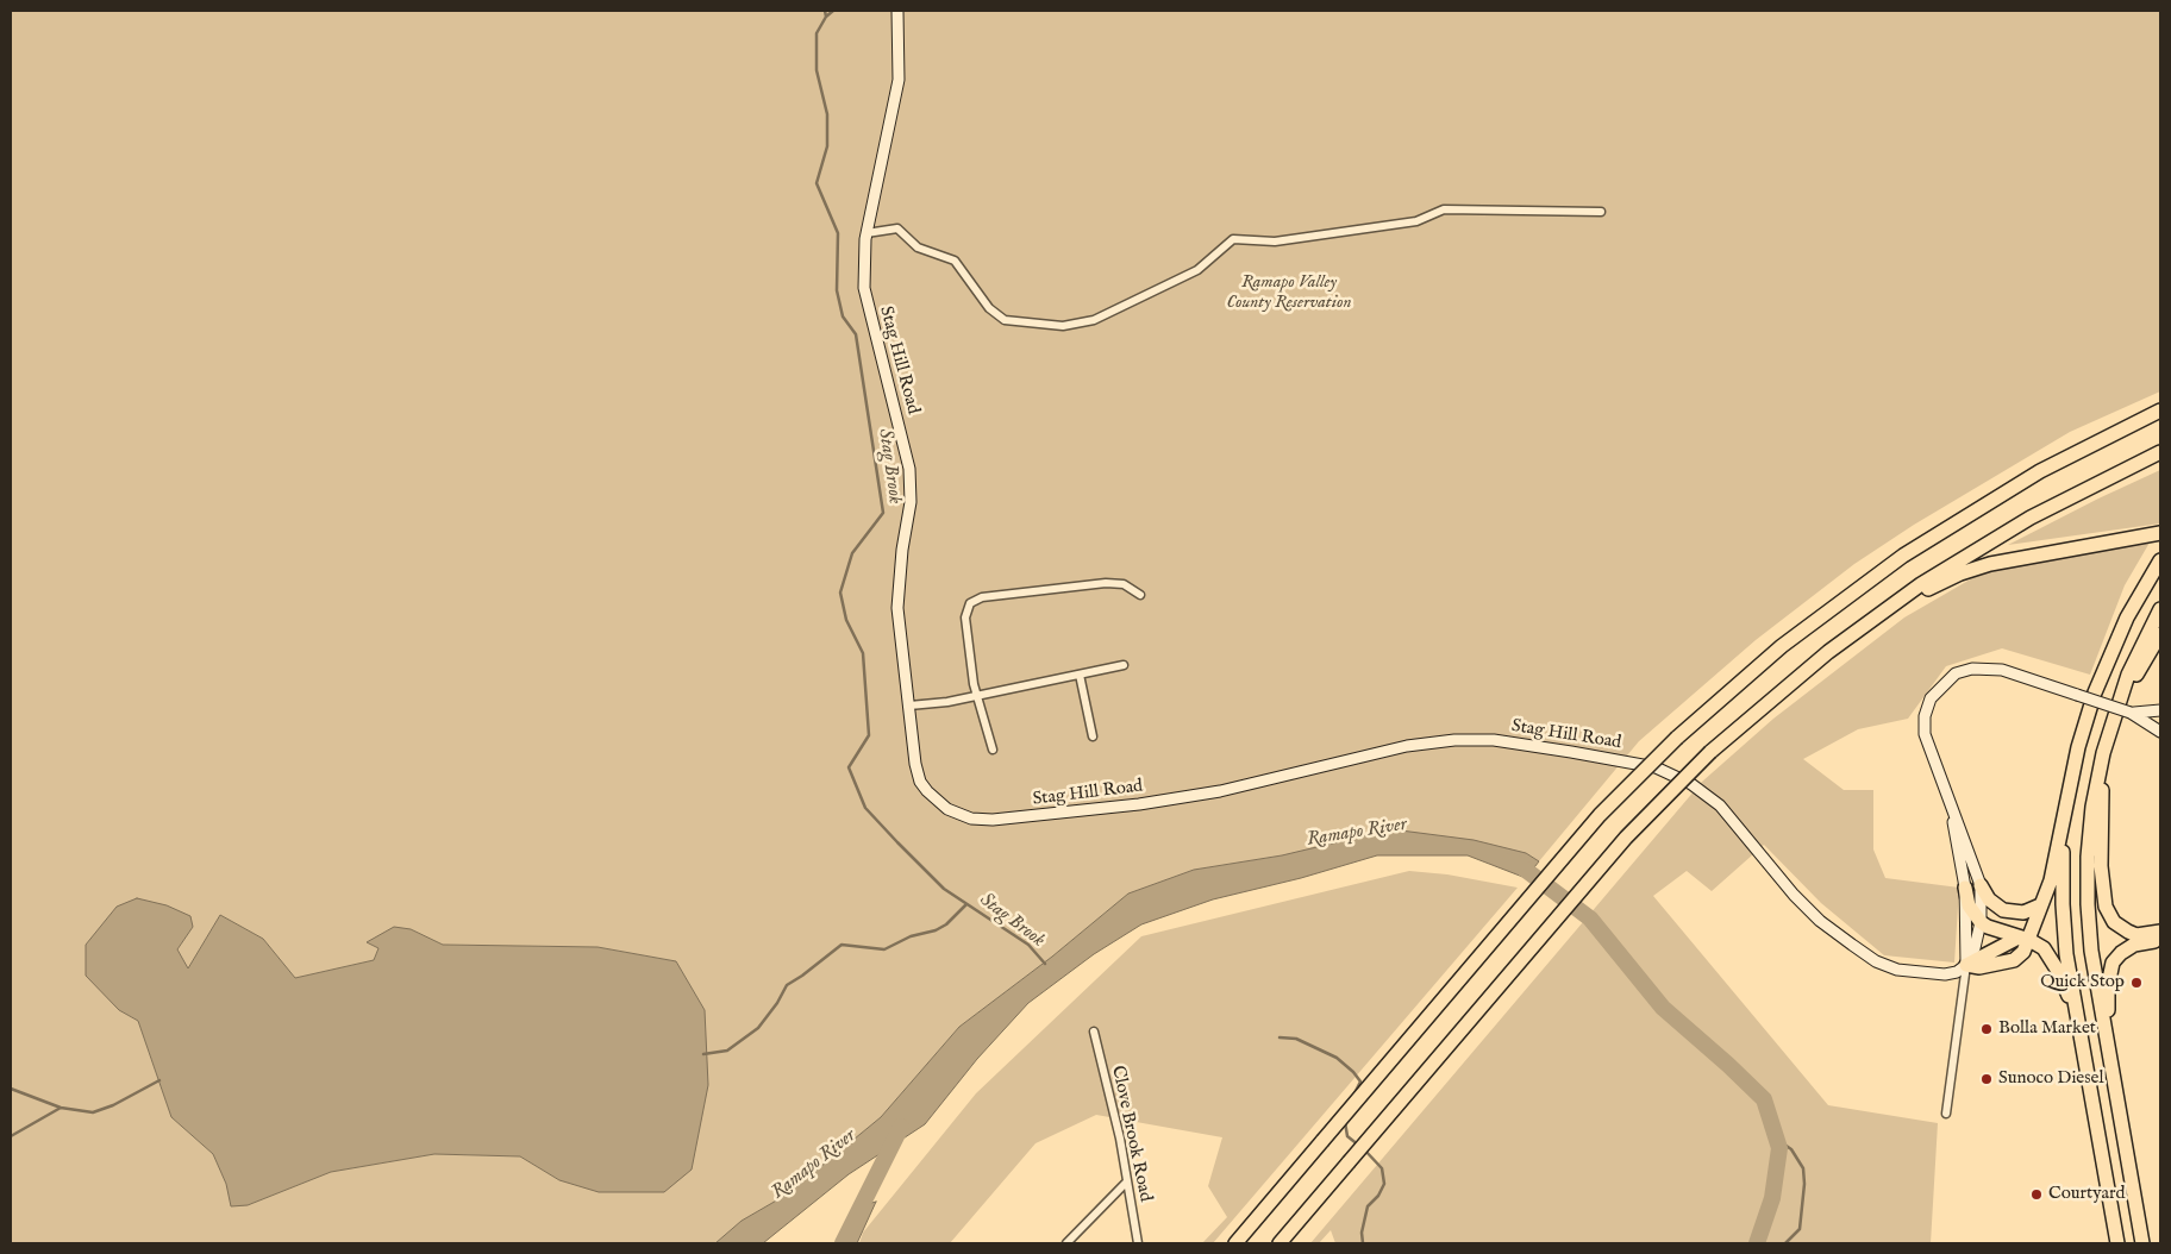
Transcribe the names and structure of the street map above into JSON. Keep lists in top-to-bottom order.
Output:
{
  "streets": {
    "street": ["Stag Hill Road", "Clove Brook Road"]
  },
  "water": ["Stag Brook", "Ramapo River"],
  "parks": ["Ramapo Valley County Reservation"],
  "places": [
    "Quick Stop",
    "Bolla Market",
    "Sunoco Diesel",
    "Courtyard"
  ]
}
